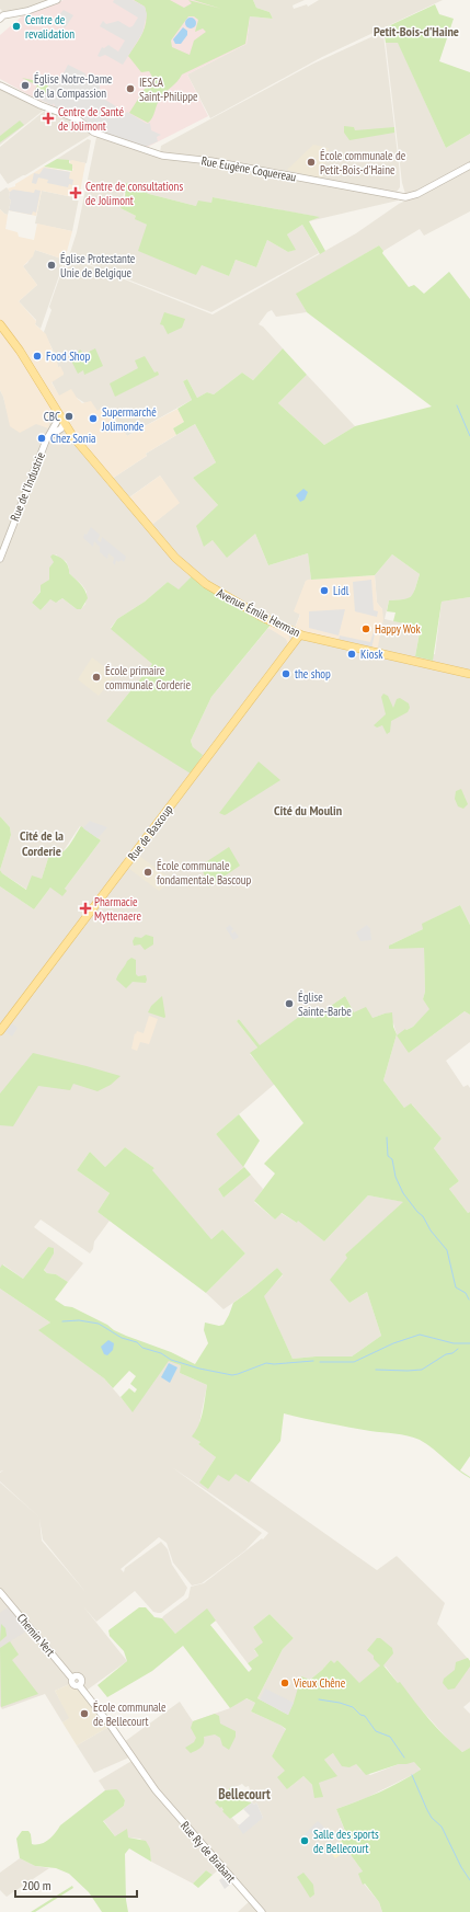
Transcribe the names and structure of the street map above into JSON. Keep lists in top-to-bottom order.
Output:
{
  "streets": {
    "main road": ["Avenue Émile Herman", "Rue de Bascoup"],
    "street": [
      "Rue Eugène Coquereau",
      "Rue de l'Industrie",
      "Chemin Vert",
      "Rue Ry de Brabant"
    ]
  },
  "crossings": [
    ["Rue de l'Industrie", "Avenue Émile Herman"],
    ["Avenue Émile Herman", "Rue de Bascoup"],
    ["Chemin Vert", "Rue Ry de Brabant"]
  ],
  "districts": [
    "Petit-Bois-d'Haine",
    "Cité du Moulin",
    "Cité de la Corderie",
    "Bellecourt"
  ],
  "places": {
    "other": [
      "Centre de revalidation",
      "Église Notre-Dame de la Compassion",
      "IESCA Saint-Philippe",
      "École communale de Petit-Bois-d'Haine",
      "Église Protestante Unie de Belgique",
      "Food Shop",
      "CBC",
      "Supermarché Jolimonde",
      "Chez Sonia",
      "Lidl",
      "Happy Wok",
      "Kiosk",
      "the shop",
      "École primaire communale Corderie",
      "École communale fondamentale Bascoup",
      "Église Sainte-Barbe",
      "Vieux Chêne",
      "École communale de Bellecourt",
      "Salle des sports de Bellecourt"
    ],
    "health": ["Centre de Santé de Jolimont", "Centre de consultations de Jolimont", "Pharmacie Myttenaere"]
  },
  "scale_bar": "200 m"
}
